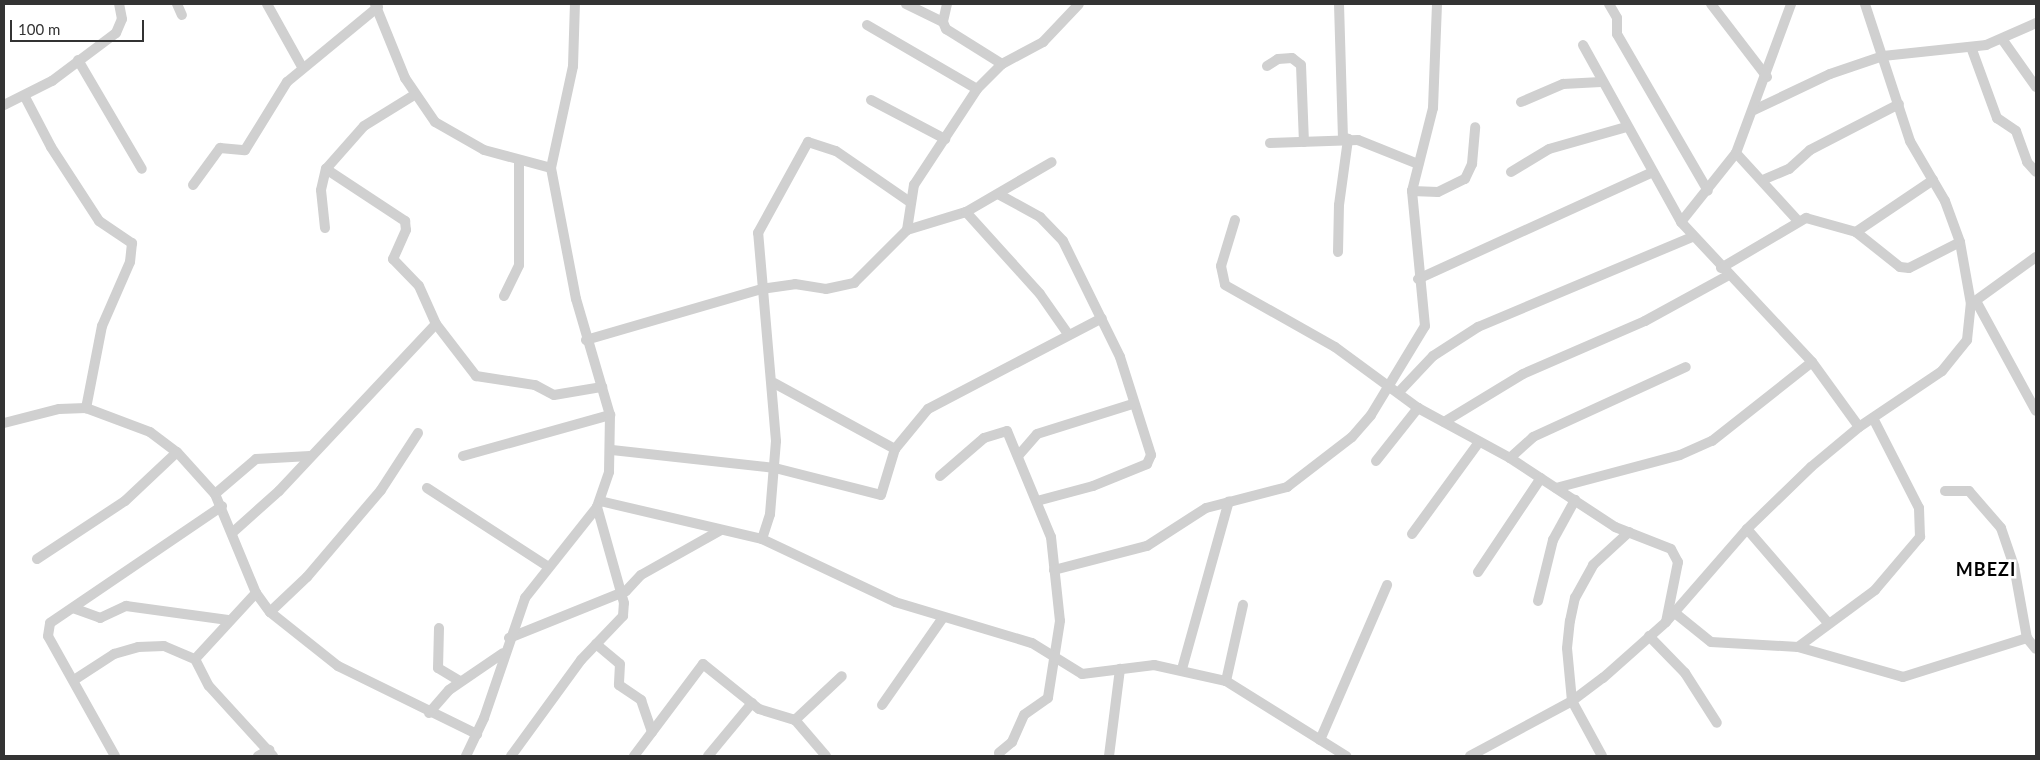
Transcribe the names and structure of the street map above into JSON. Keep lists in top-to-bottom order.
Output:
{
  "districts": ["MBEZI"],
  "scale_bar": "100 m"
}
